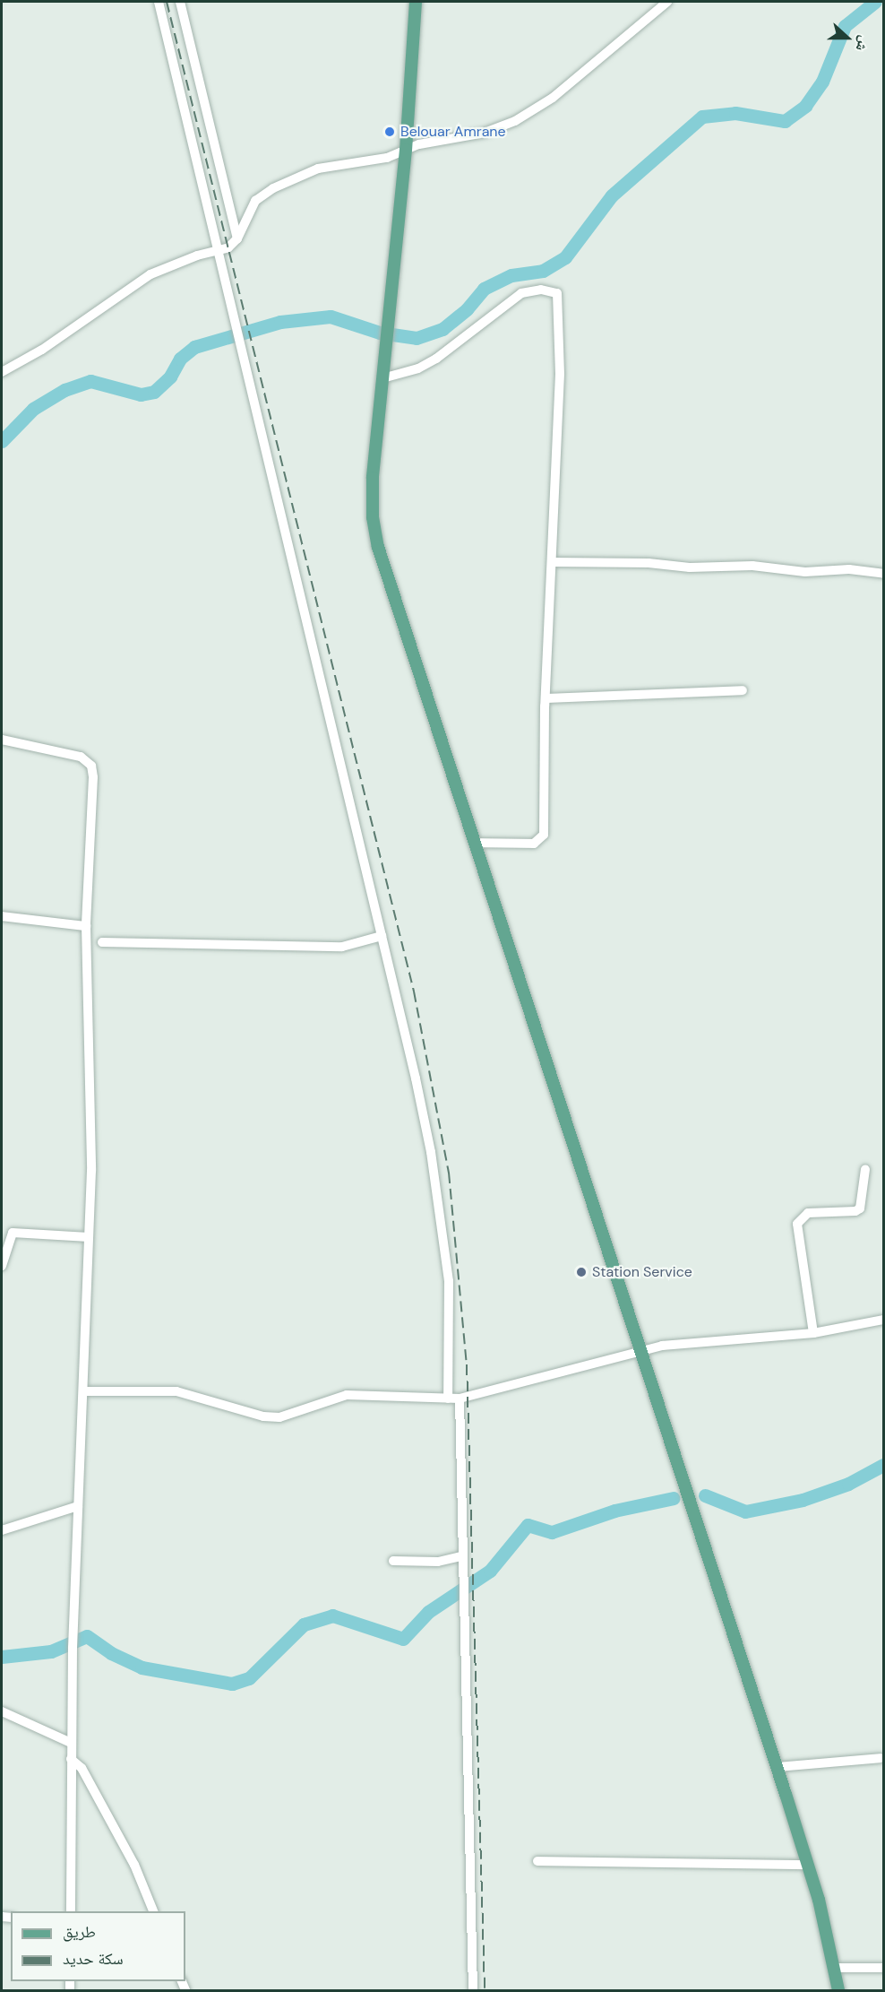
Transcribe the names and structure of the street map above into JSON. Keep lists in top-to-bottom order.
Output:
{
  "places": ["Belouar Amrane", "Station Service"],
  "legend": ["طريق", "سكة حديد"],
  "north": "right"
}
